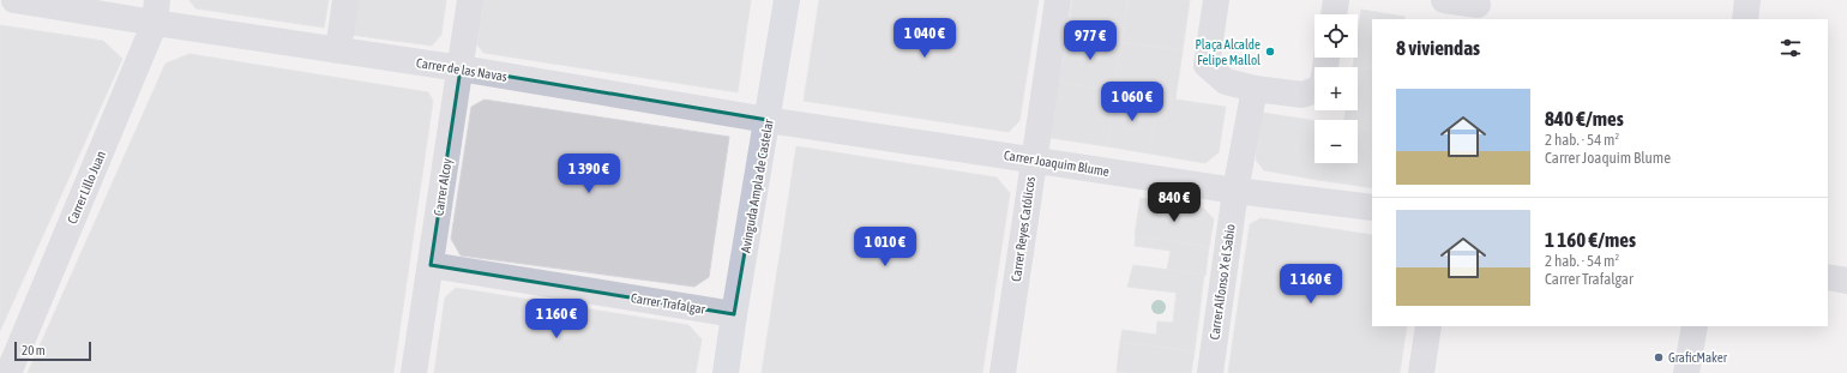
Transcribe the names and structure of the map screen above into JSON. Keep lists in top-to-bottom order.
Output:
{
  "streets": {
    "main road": ["Avinguda Ampla de Castelar"],
    "street": [
      "Carrer de las Navas",
      "Carrer Joaquim Blume",
      "Carrer Lillo Juan",
      "Carrer Alcoy",
      "Carrer Reyes Católicos",
      "Carrer Alfonso X el Sabio",
      "Carrer Trafalgar"
    ]
  },
  "crossings": [
    ["Carrer de las Navas", "Carrer Joaquim Blume"],
    ["Carrer de las Navas", "Avinguda Ampla de Castelar"],
    ["Carrer de las Navas", "Carrer Lillo Juan"],
    ["Carrer de las Navas", "Carrer Alcoy"],
    ["Carrer Joaquim Blume", "Avinguda Ampla de Castelar"],
    ["Carrer Joaquim Blume", "Carrer Reyes Católicos"],
    ["Carrer Joaquim Blume", "Carrer Alfonso X el Sabio"],
    ["Avinguda Ampla de Castelar", "Carrer Trafalgar"],
    ["Carrer Alcoy", "Carrer Trafalgar"]
  ],
  "places": ["Plaça Alcalde Felipe Mallol", "GraficMaker"],
  "scale_bar": "20 m",
  "page": {
    "map_buttons": ["+", "−"],
    "price": [
      "1 040 €",
      "977 €",
      "1 060 €",
      "1 390 €",
      "840 €",
      "1 010 €",
      "1 160 €",
      "1 160 €"
    ],
    "heading": "8 viviendas",
    "list": [
      {
        "name": "840 €/mes",
        "note": "2 hab. · 54 m² · Carrer Joaquim Blume"
      },
      {
        "name": "1 160 €/mes",
        "note": "2 hab. · 54 m² · Carrer Trafalgar"
      }
    ],
    "scale": "20 m"
  }
}
